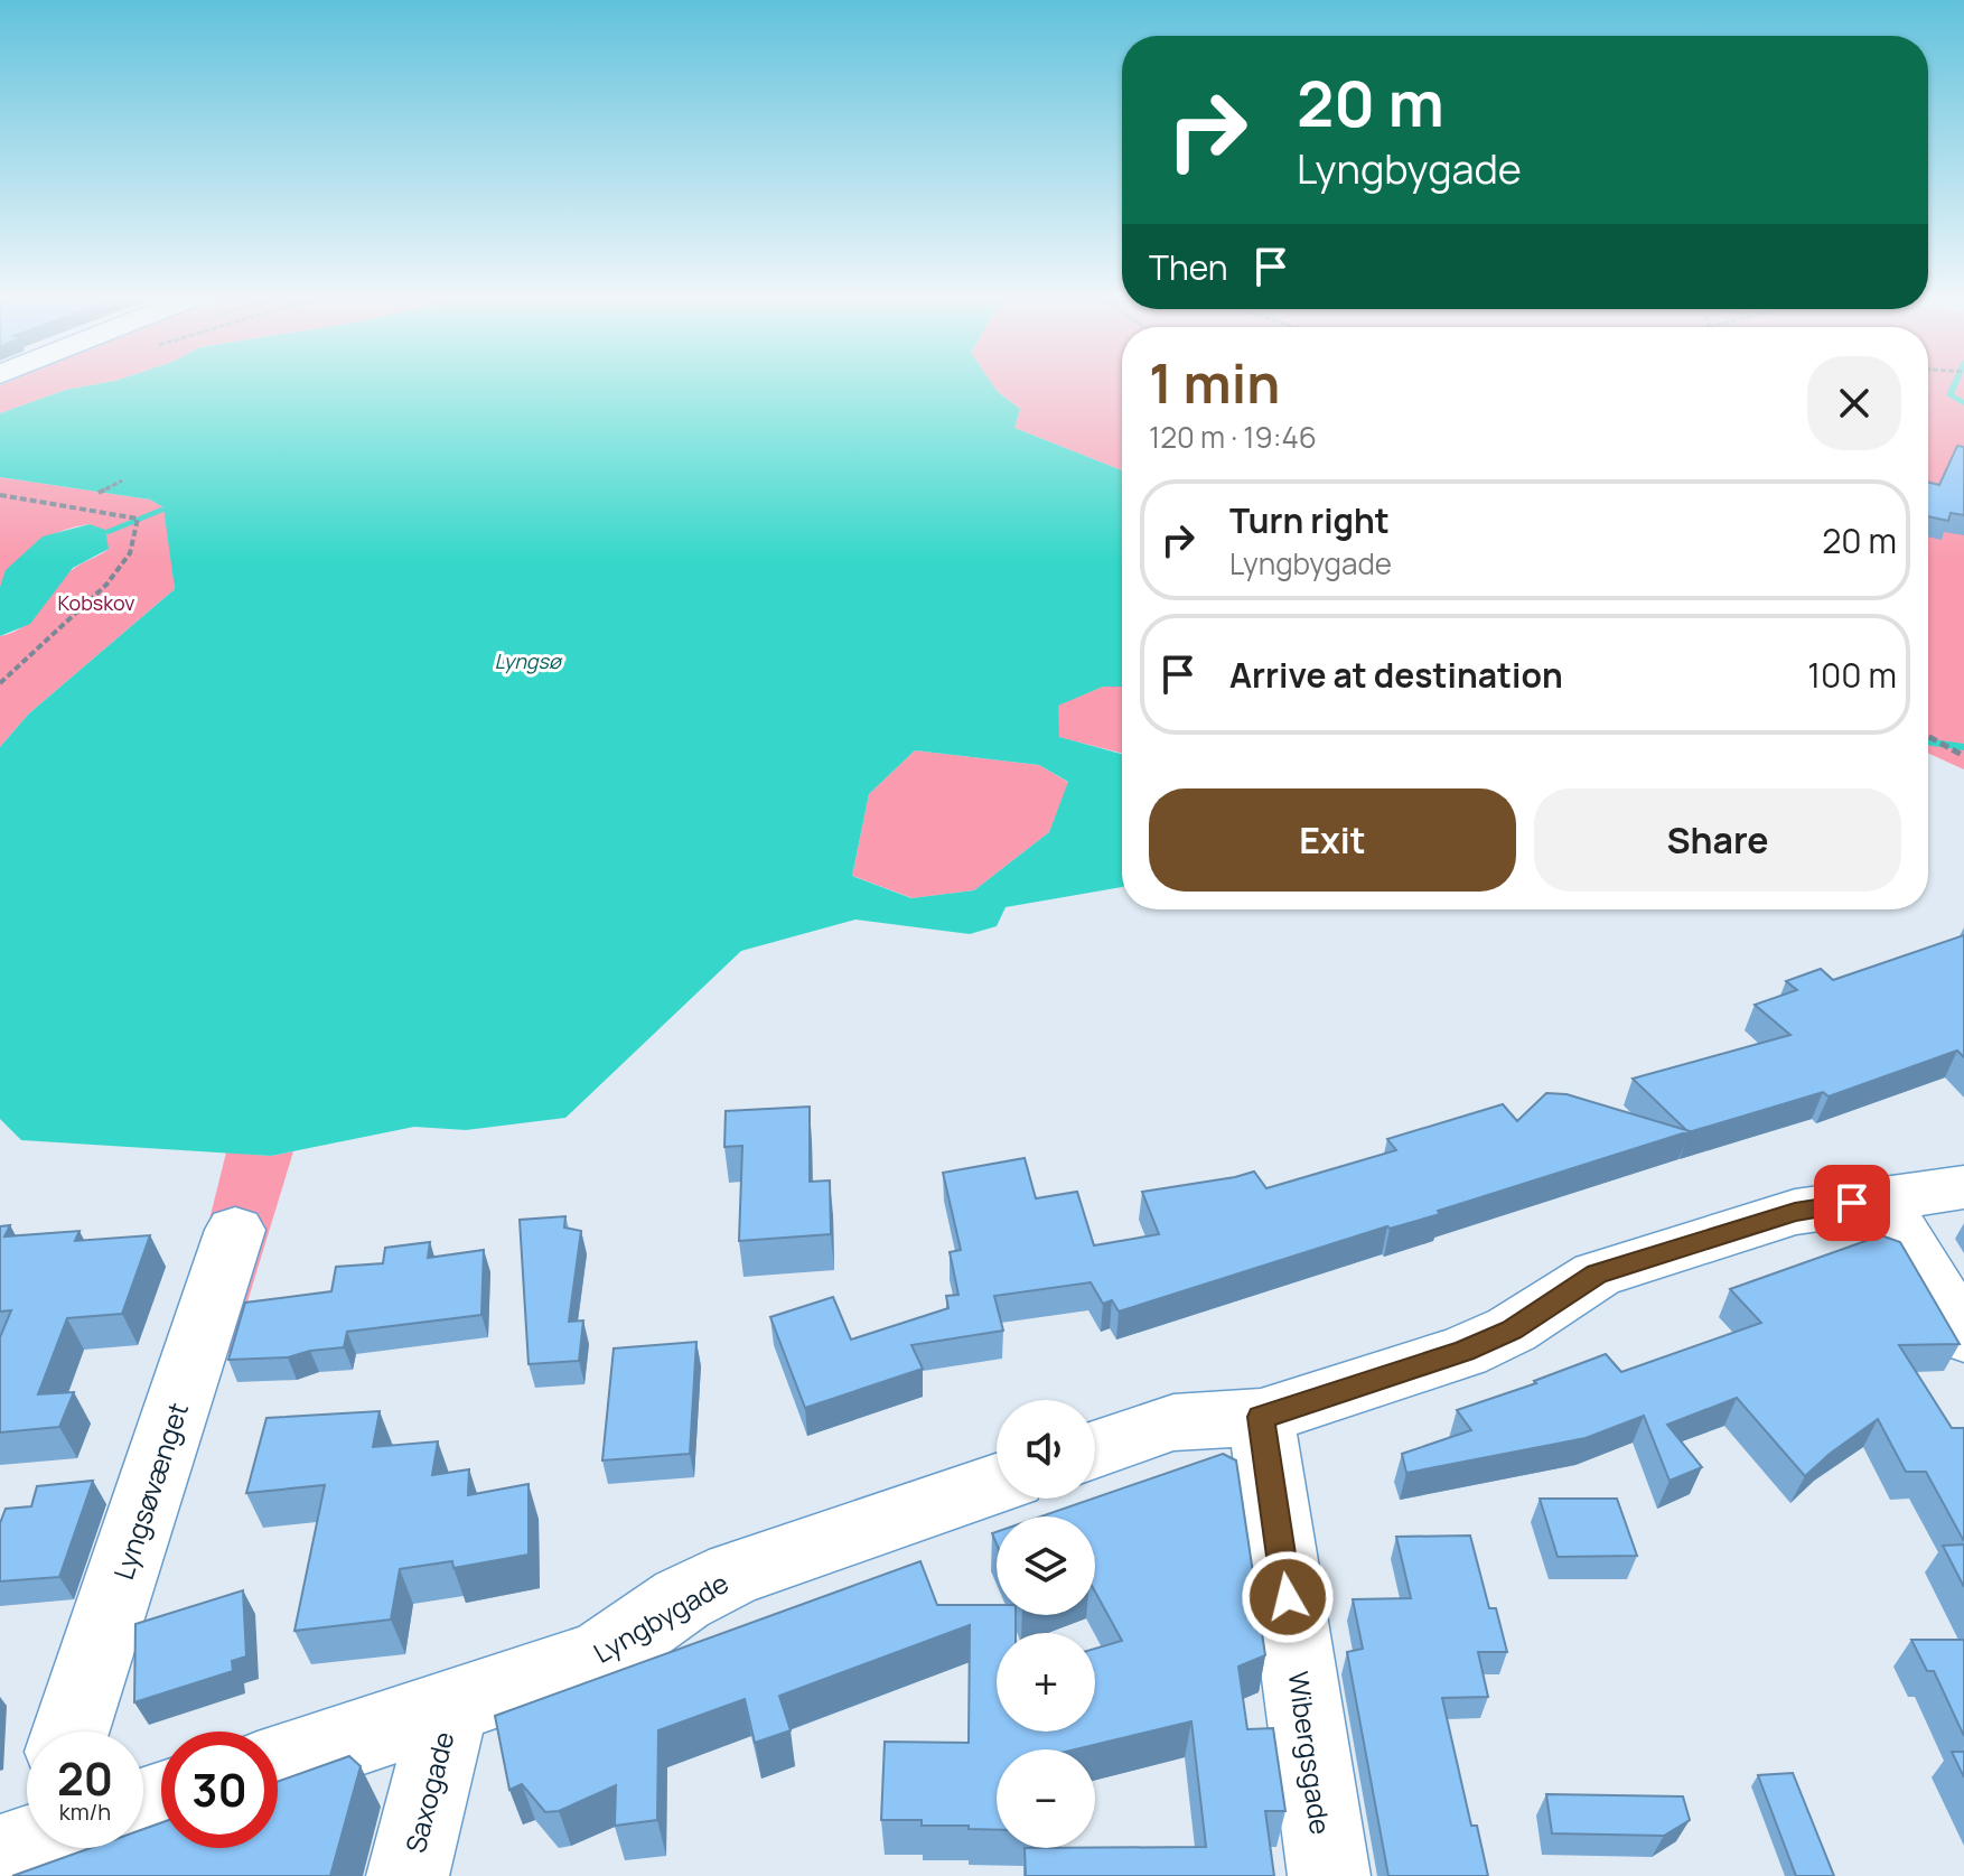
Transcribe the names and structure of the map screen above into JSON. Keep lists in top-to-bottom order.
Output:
{
  "streets": {
    "street": [
      "Lyngsøvænget",
      "Lyngbygade",
      "Wibergsgade",
      "Saxogade"
    ]
  },
  "crossings": [
    ["Lyngbygade", "Saxogade"]
  ],
  "water": ["Lyngsø"],
  "parks": ["Kobskov"],
  "page": {
    "turn": ["20 m", "Lyngbygade"],
    "then": "Then",
    "heading": ["1 min", "120 m · 19:46"],
    "list": [
      {
        "name": "Turn right",
        "note": "Lyngbygade",
        "value": "20 m"
      },
      {
        "name": "Arrive at destination",
        "value": "100 m"
      }
    ],
    "buttons": ["Exit", "Share"],
    "map_buttons": ["+", "−"],
    "speed": "20 km/h",
    "limit": "30"
  }
}
